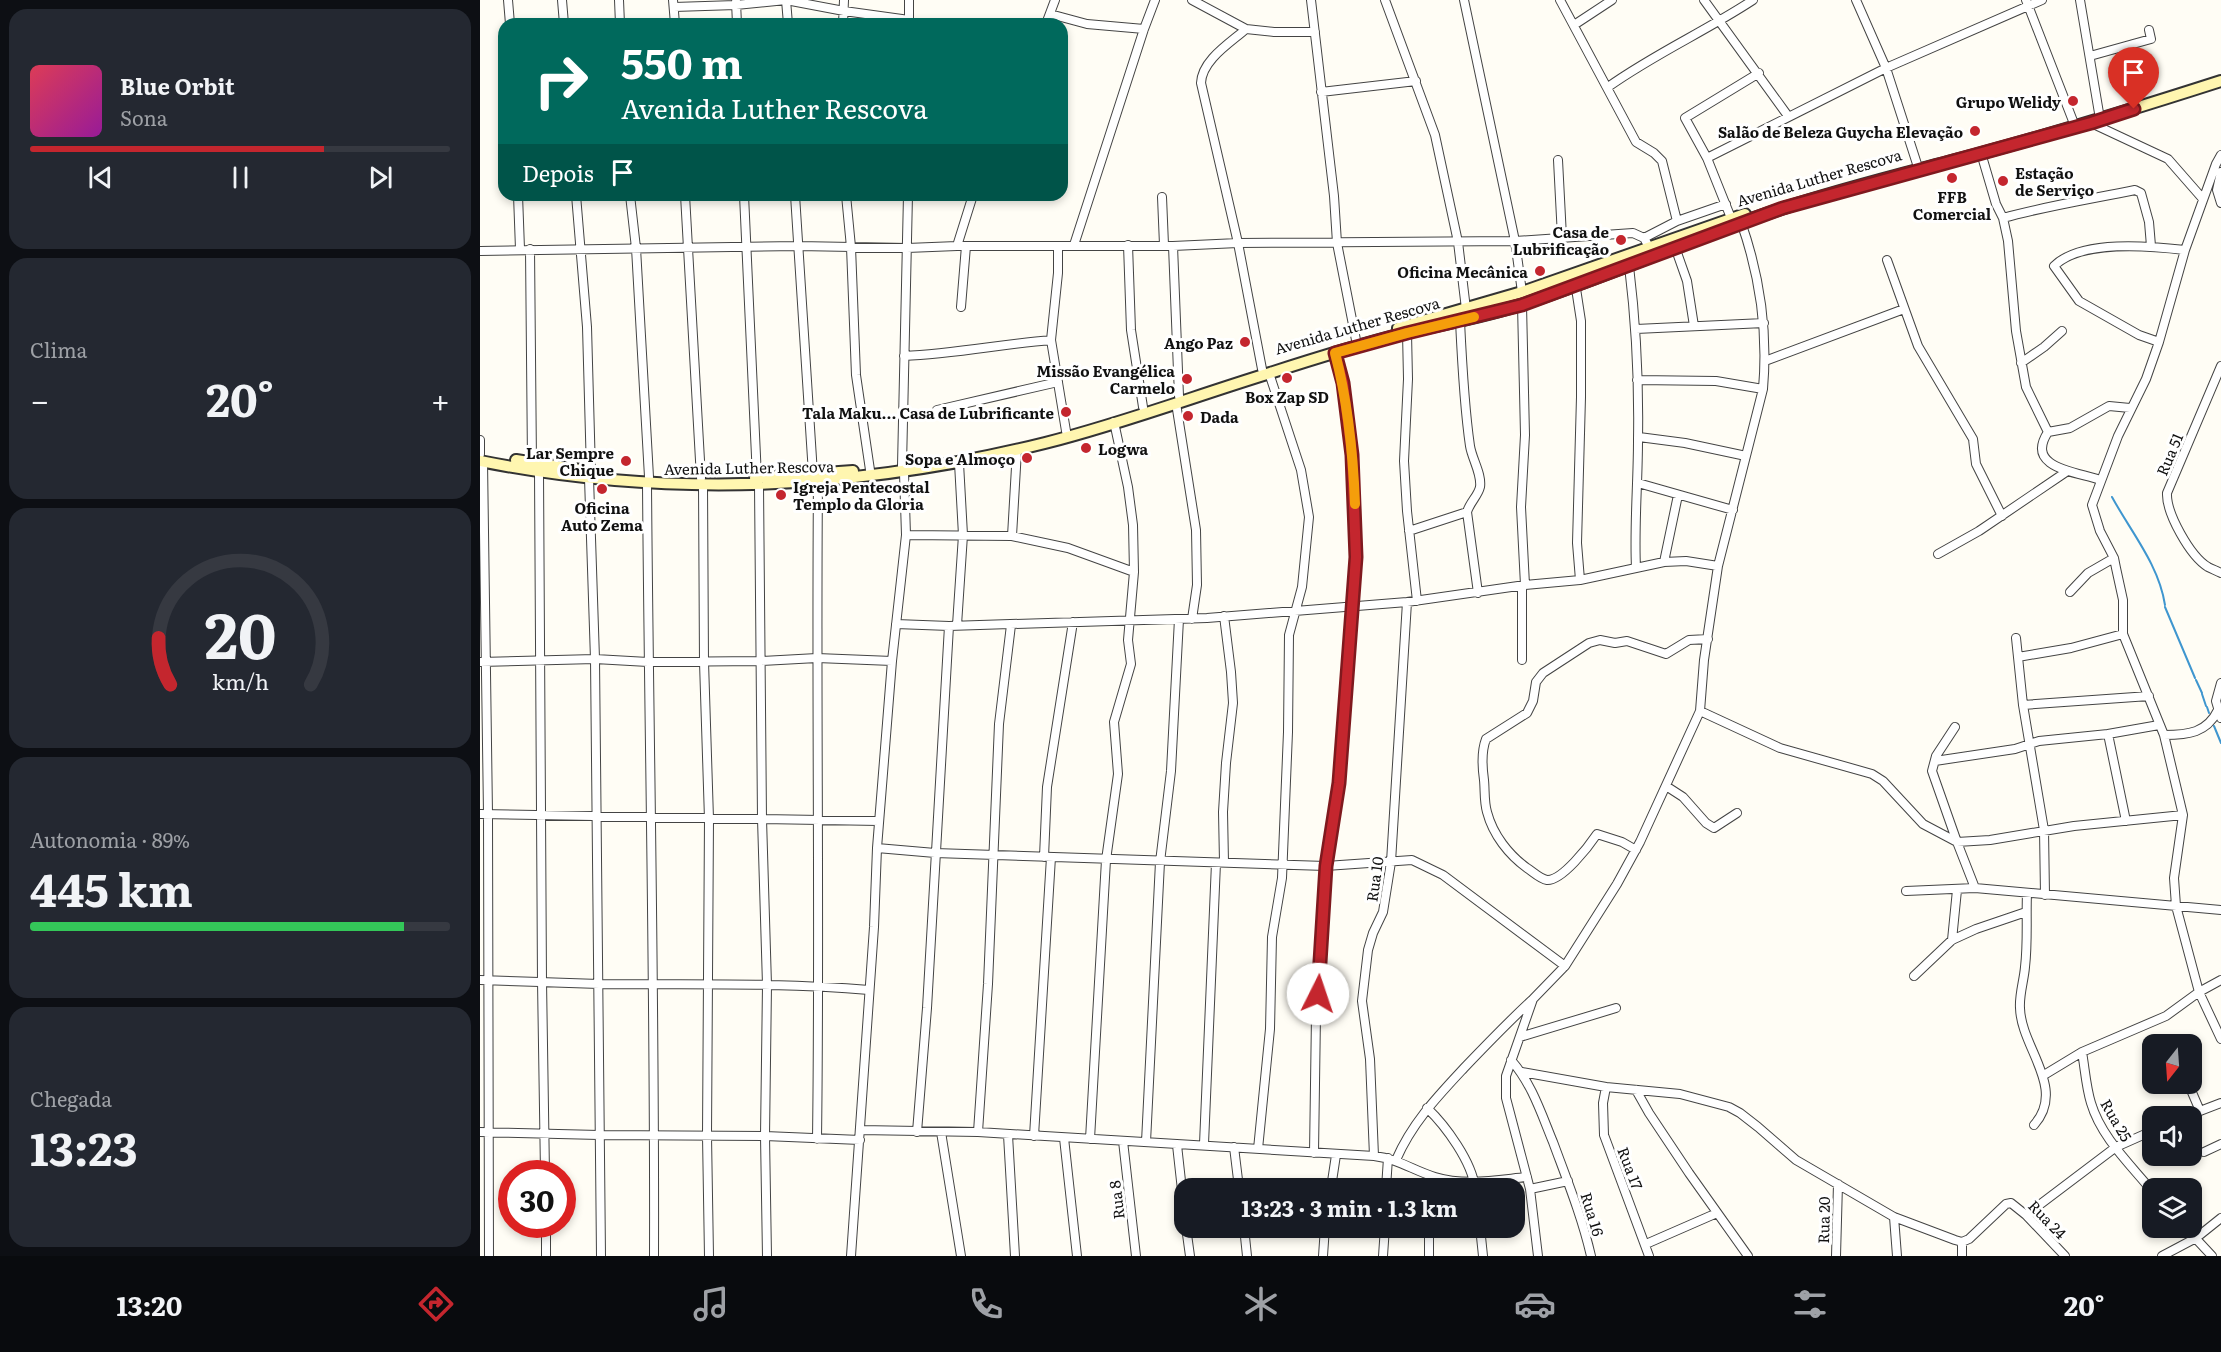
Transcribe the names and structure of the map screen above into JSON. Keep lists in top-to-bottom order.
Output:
{
  "streets": {
    "main road": ["Avenida Luther Rescova"],
    "street": [
      "Rua 51",
      "Rua 10",
      "Rua 25",
      "Rua 17",
      "Rua 8",
      "Rua 16",
      "Rua 24",
      "Rua 20"
    ]
  },
  "places": [
    "Grupo Welidy",
    "Salão de Beleza Guycha Elevação",
    "FFB Comercial",
    "Estação de Serviço",
    "Casa de Lubrificação",
    "Oficina Mecânica",
    "Ango Paz",
    "Box Zap SD",
    "Missão Evangélica Carmelo",
    "Tala Maku... Casa de Lubrificante",
    "Dada",
    "Logwa",
    "Sopa e Almoço",
    "Lar Sempre Chique",
    "Oficina Auto Zema",
    "Igreja Pentecostal Templo da Gloria"
  ],
  "north": "bottom",
  "page": {
    "turn": ["550 m", "Avenida Luther Rescova"],
    "song": ["Blue Orbit", "Sona"],
    "then": "Depois",
    "tile": [
      "Clima",
      ["Autonomia · 89%", "445 km"],
      ["Chegada", "13:23"]
    ],
    "heat": ["−", "20°", "+"],
    "limit": "30",
    "trip": "13:23 · 3 min · 1.3 km",
    "tabs": ["13:20", "20°"],
    "gauge": ["20", "km/h"]
  }
}
